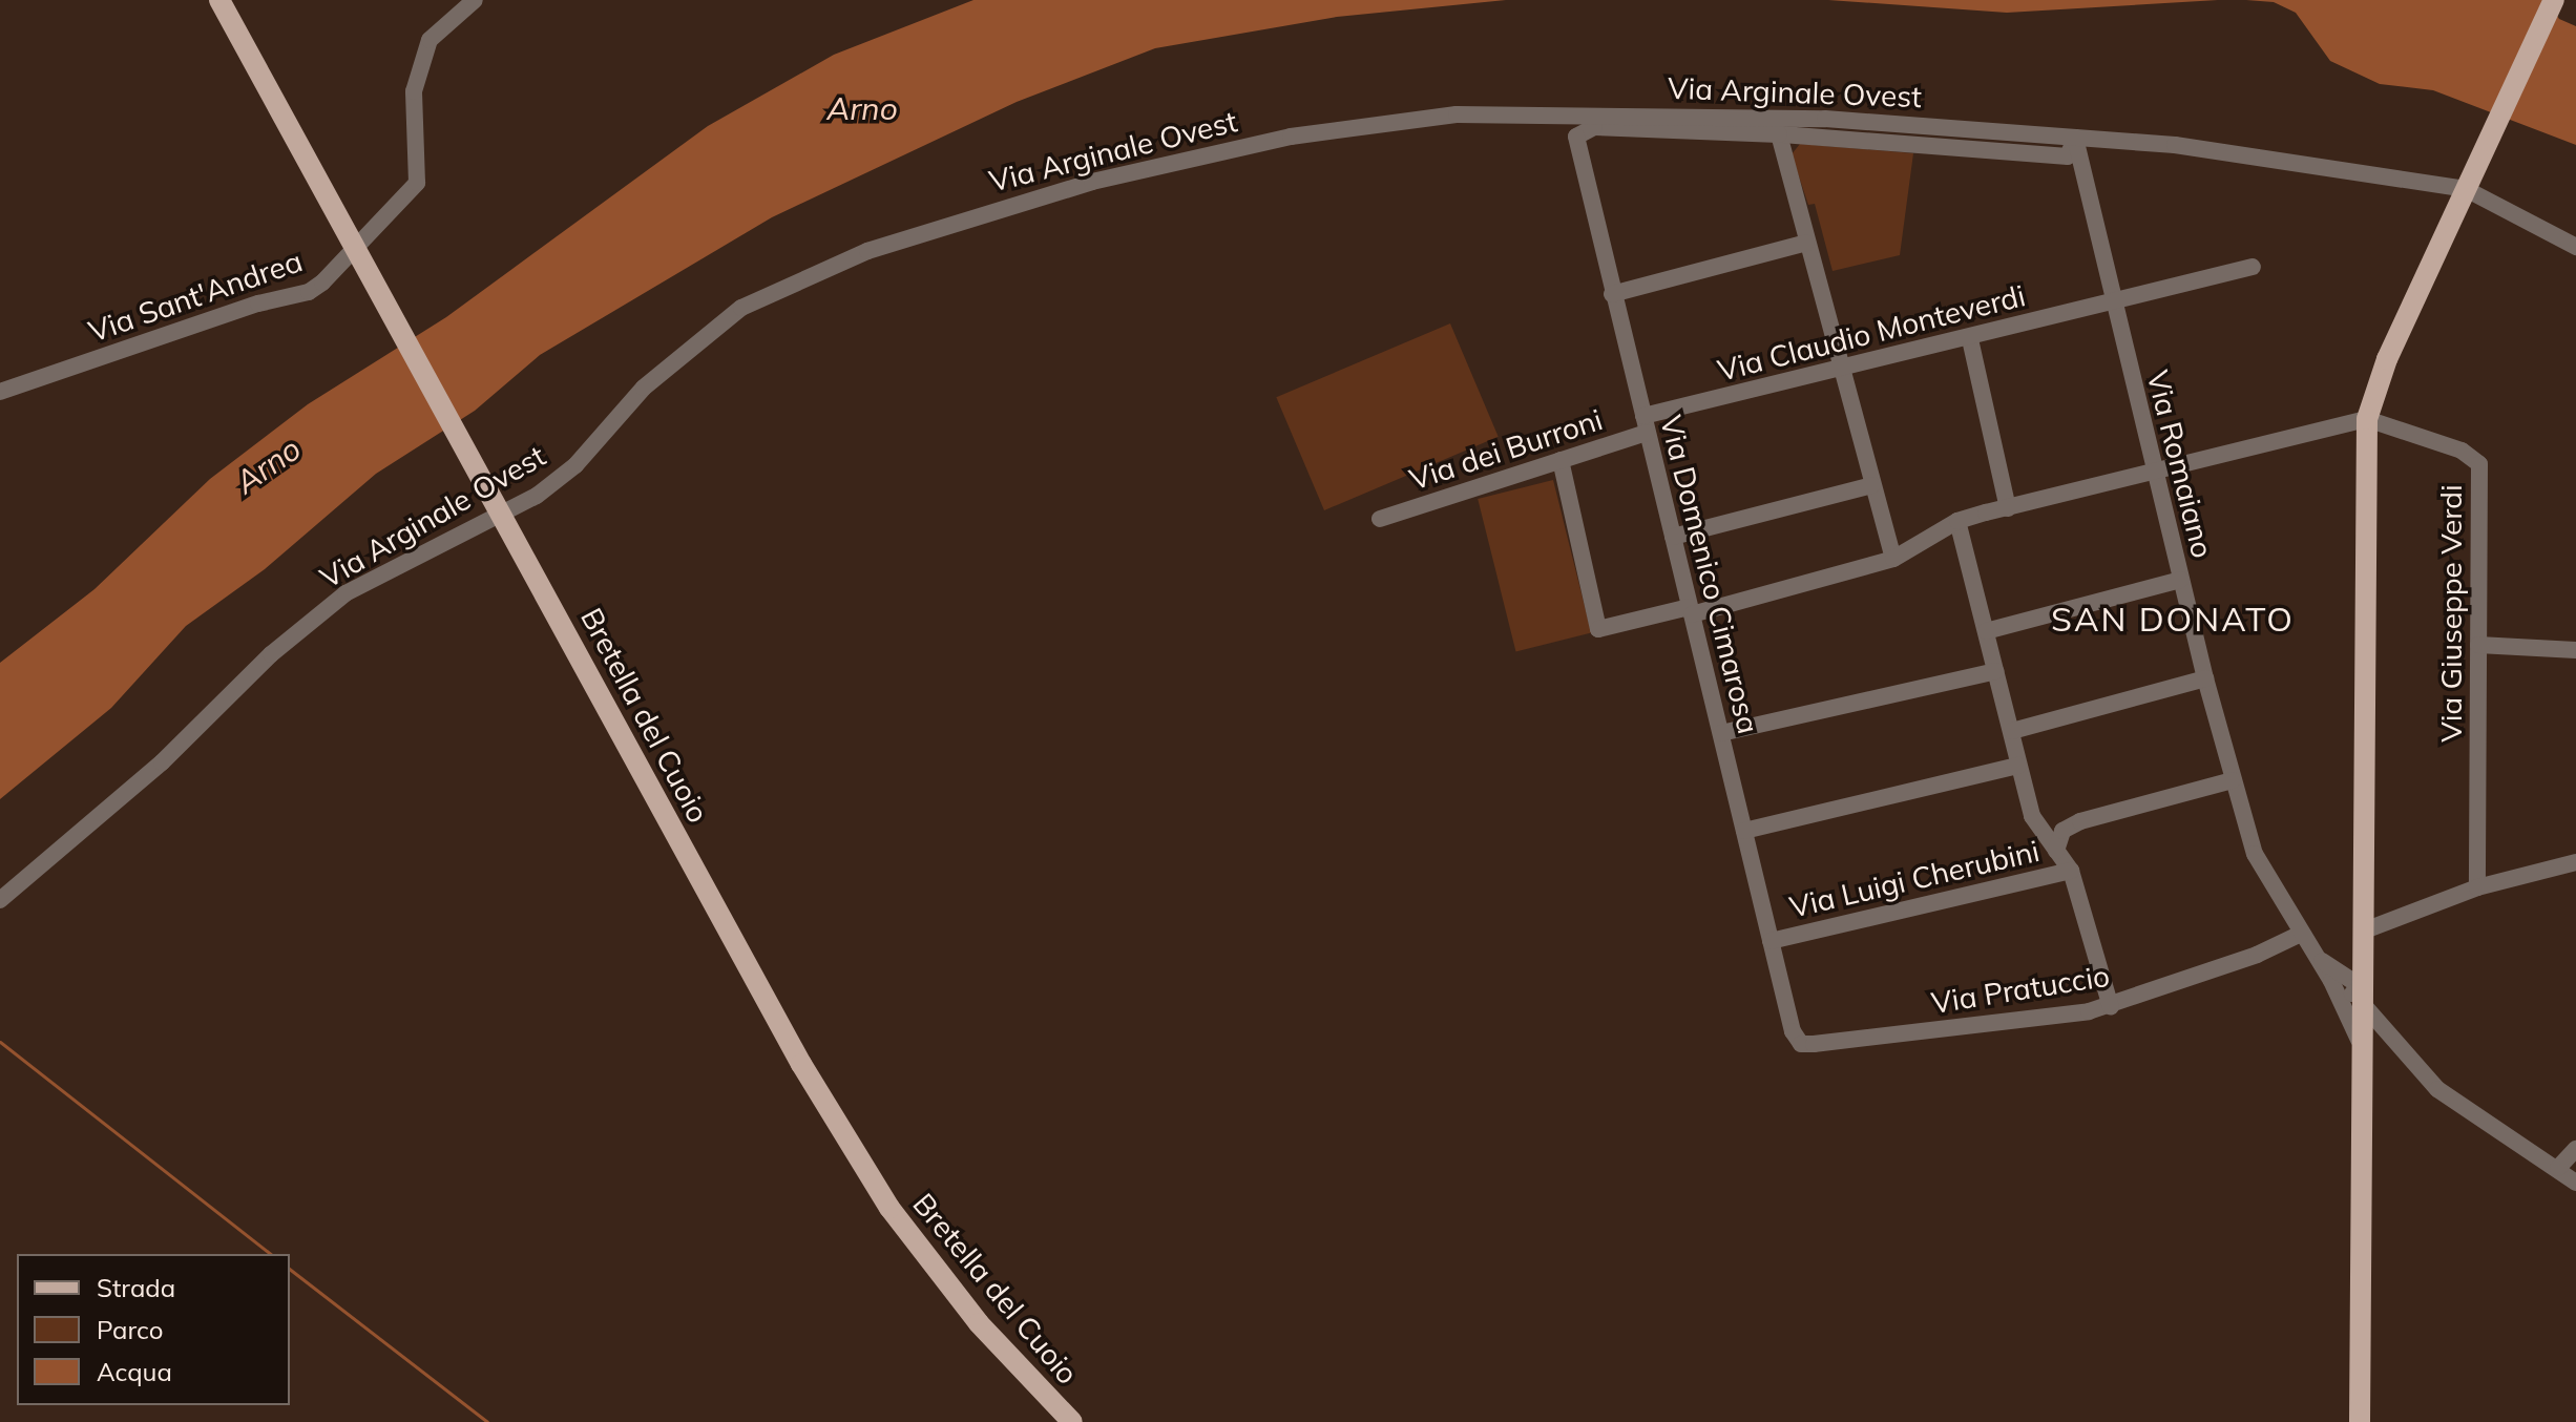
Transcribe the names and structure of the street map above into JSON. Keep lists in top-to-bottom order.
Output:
{
  "streets": {
    "main road": ["Bretella del Cuoio"],
    "street": [
      "Via Arginale Ovest",
      "Via Sant'Andrea",
      "Via Claudio Monteverdi",
      "Via dei Burroni",
      "Via Romaiano",
      "Via Domenico Cimarosa",
      "Via Giuseppe Verdi",
      "Via Luigi Cherubini",
      "Via Pratuccio"
    ]
  },
  "crossings": [
    ["Via Arginale Ovest", "Via Romaiano"],
    ["Via Claudio Monteverdi", "Via dei Burroni"],
    ["Via Claudio Monteverdi", "Via Romaiano"],
    ["Via Claudio Monteverdi", "Via Domenico Cimarosa"],
    ["Via dei Burroni", "Via Domenico Cimarosa"],
    ["Via Romaiano", "Via Pratuccio"],
    ["Via Domenico Cimarosa", "Via Luigi Cherubini"],
    ["Via Domenico Cimarosa", "Via Pratuccio"]
  ],
  "districts": ["SAN DONATO"],
  "water": ["Arno"],
  "legend": ["Strada", "Parco", "Acqua"]
}
